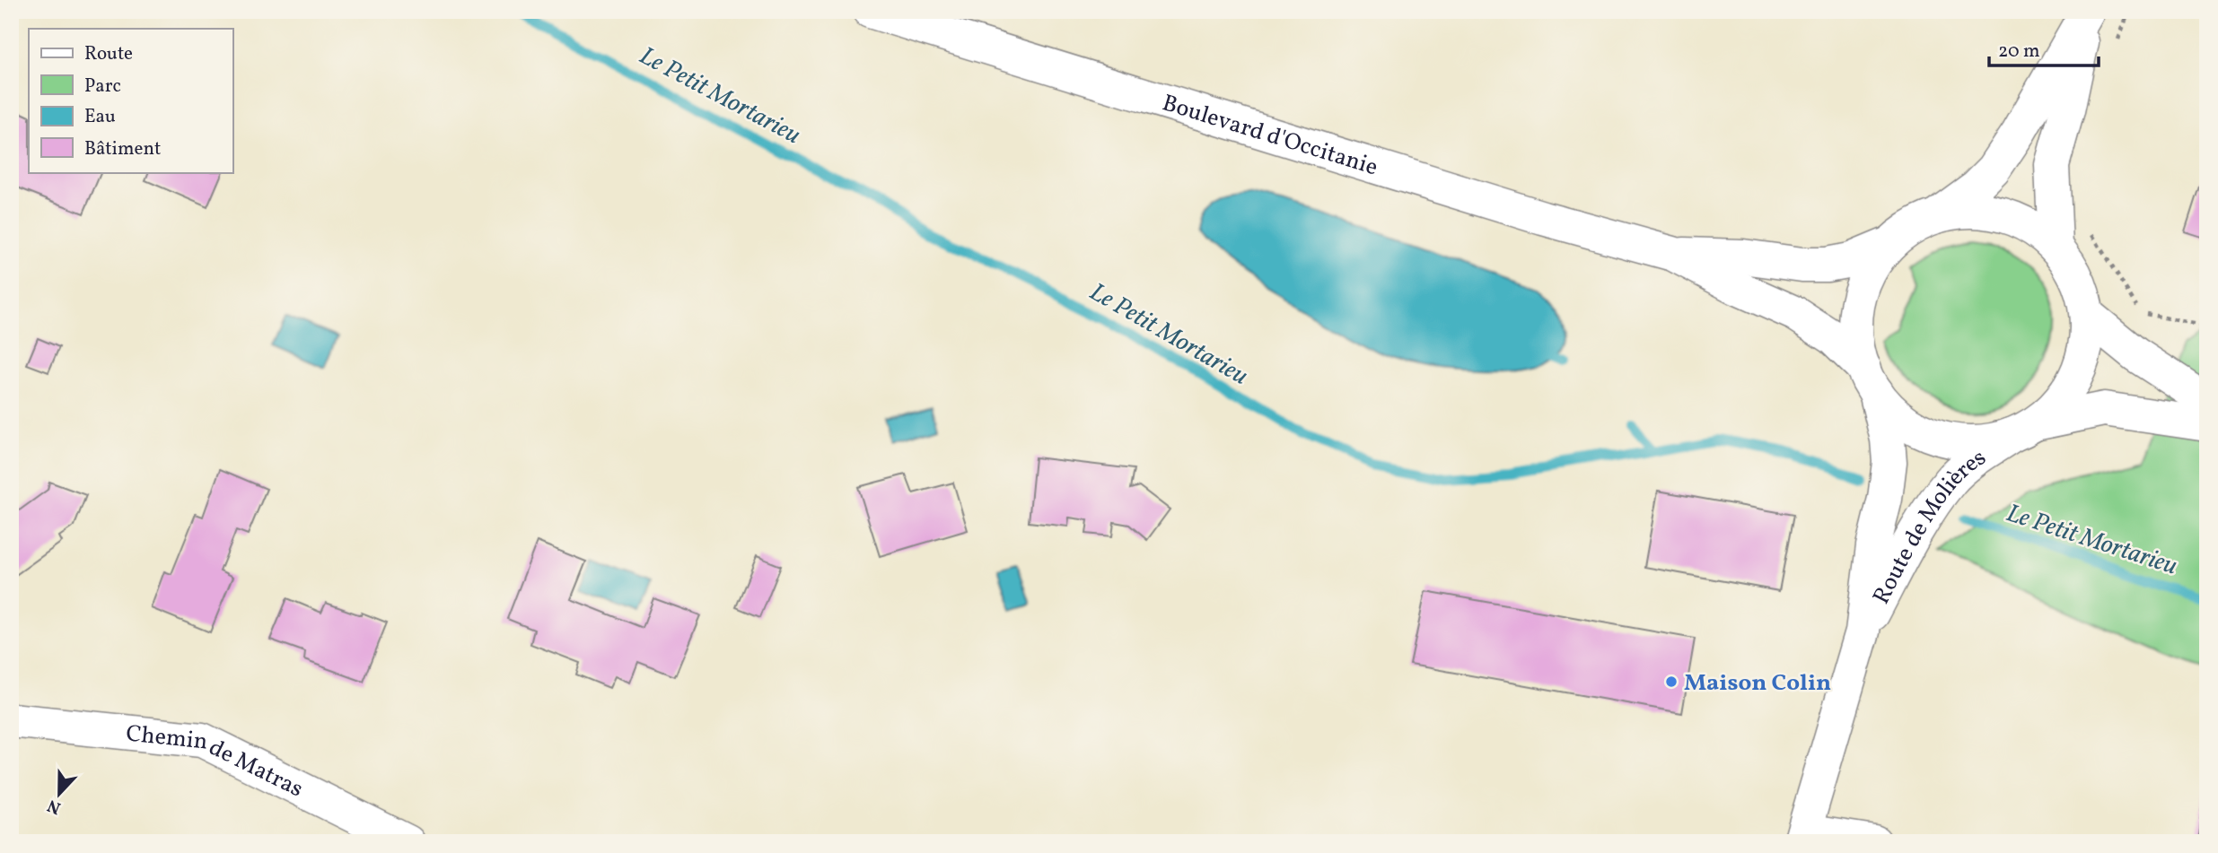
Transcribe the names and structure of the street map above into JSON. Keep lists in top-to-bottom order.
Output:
{
  "streets": {
    "main road": ["Boulevard d'Occitanie", "Route de Molières", "Chemin de Matras"]
  },
  "crossings": [
    ["Boulevard d'Occitanie", "Route de Molières"]
  ],
  "water": ["Le Petit Mortarieu"],
  "places": ["Maison Colin"],
  "legend": [
    "Route",
    "Parc",
    "Eau",
    "Bâtiment"
  ],
  "scale_bar": "20 m",
  "north": "bottom"
}
